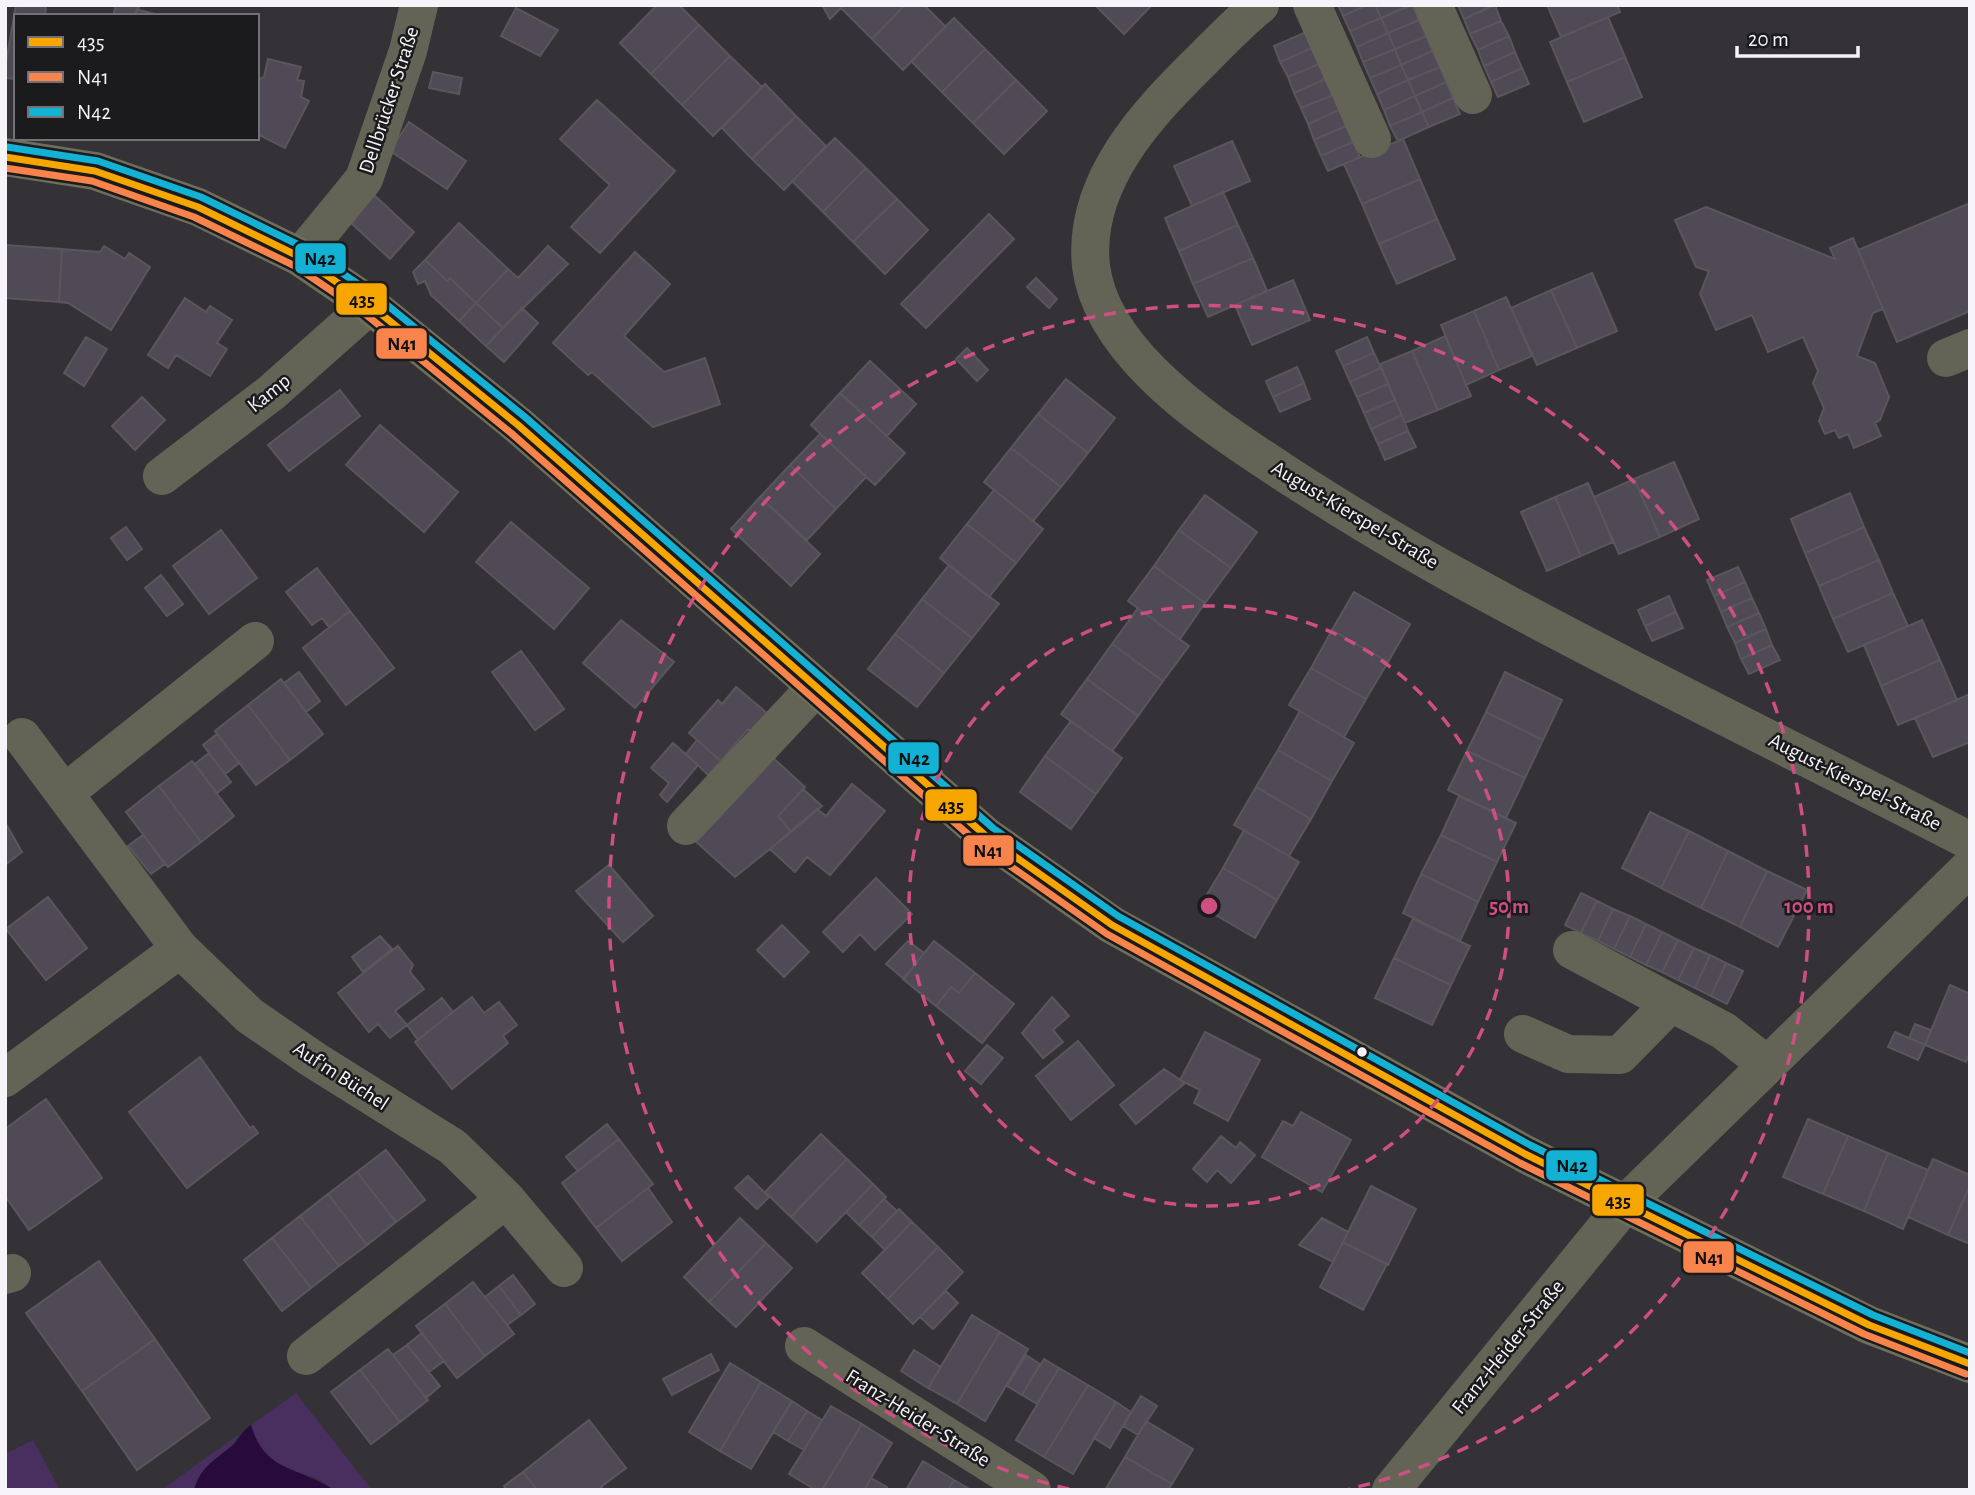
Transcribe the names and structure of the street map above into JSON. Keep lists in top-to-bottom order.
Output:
{
  "streets": {
    "street": [
      "Dellbrücker Straße",
      "Kamp",
      "August-Kierspel-Straße",
      "Auf'm Büchel",
      "Franz-Heider-Straße"
    ]
  },
  "lines": ["transit line N42", "transit line 435", "transit line N41"],
  "legend": ["435", "N41", "N42"],
  "scale_bar": "20 m",
  "rings": ["50 m", "100 m"]
}
